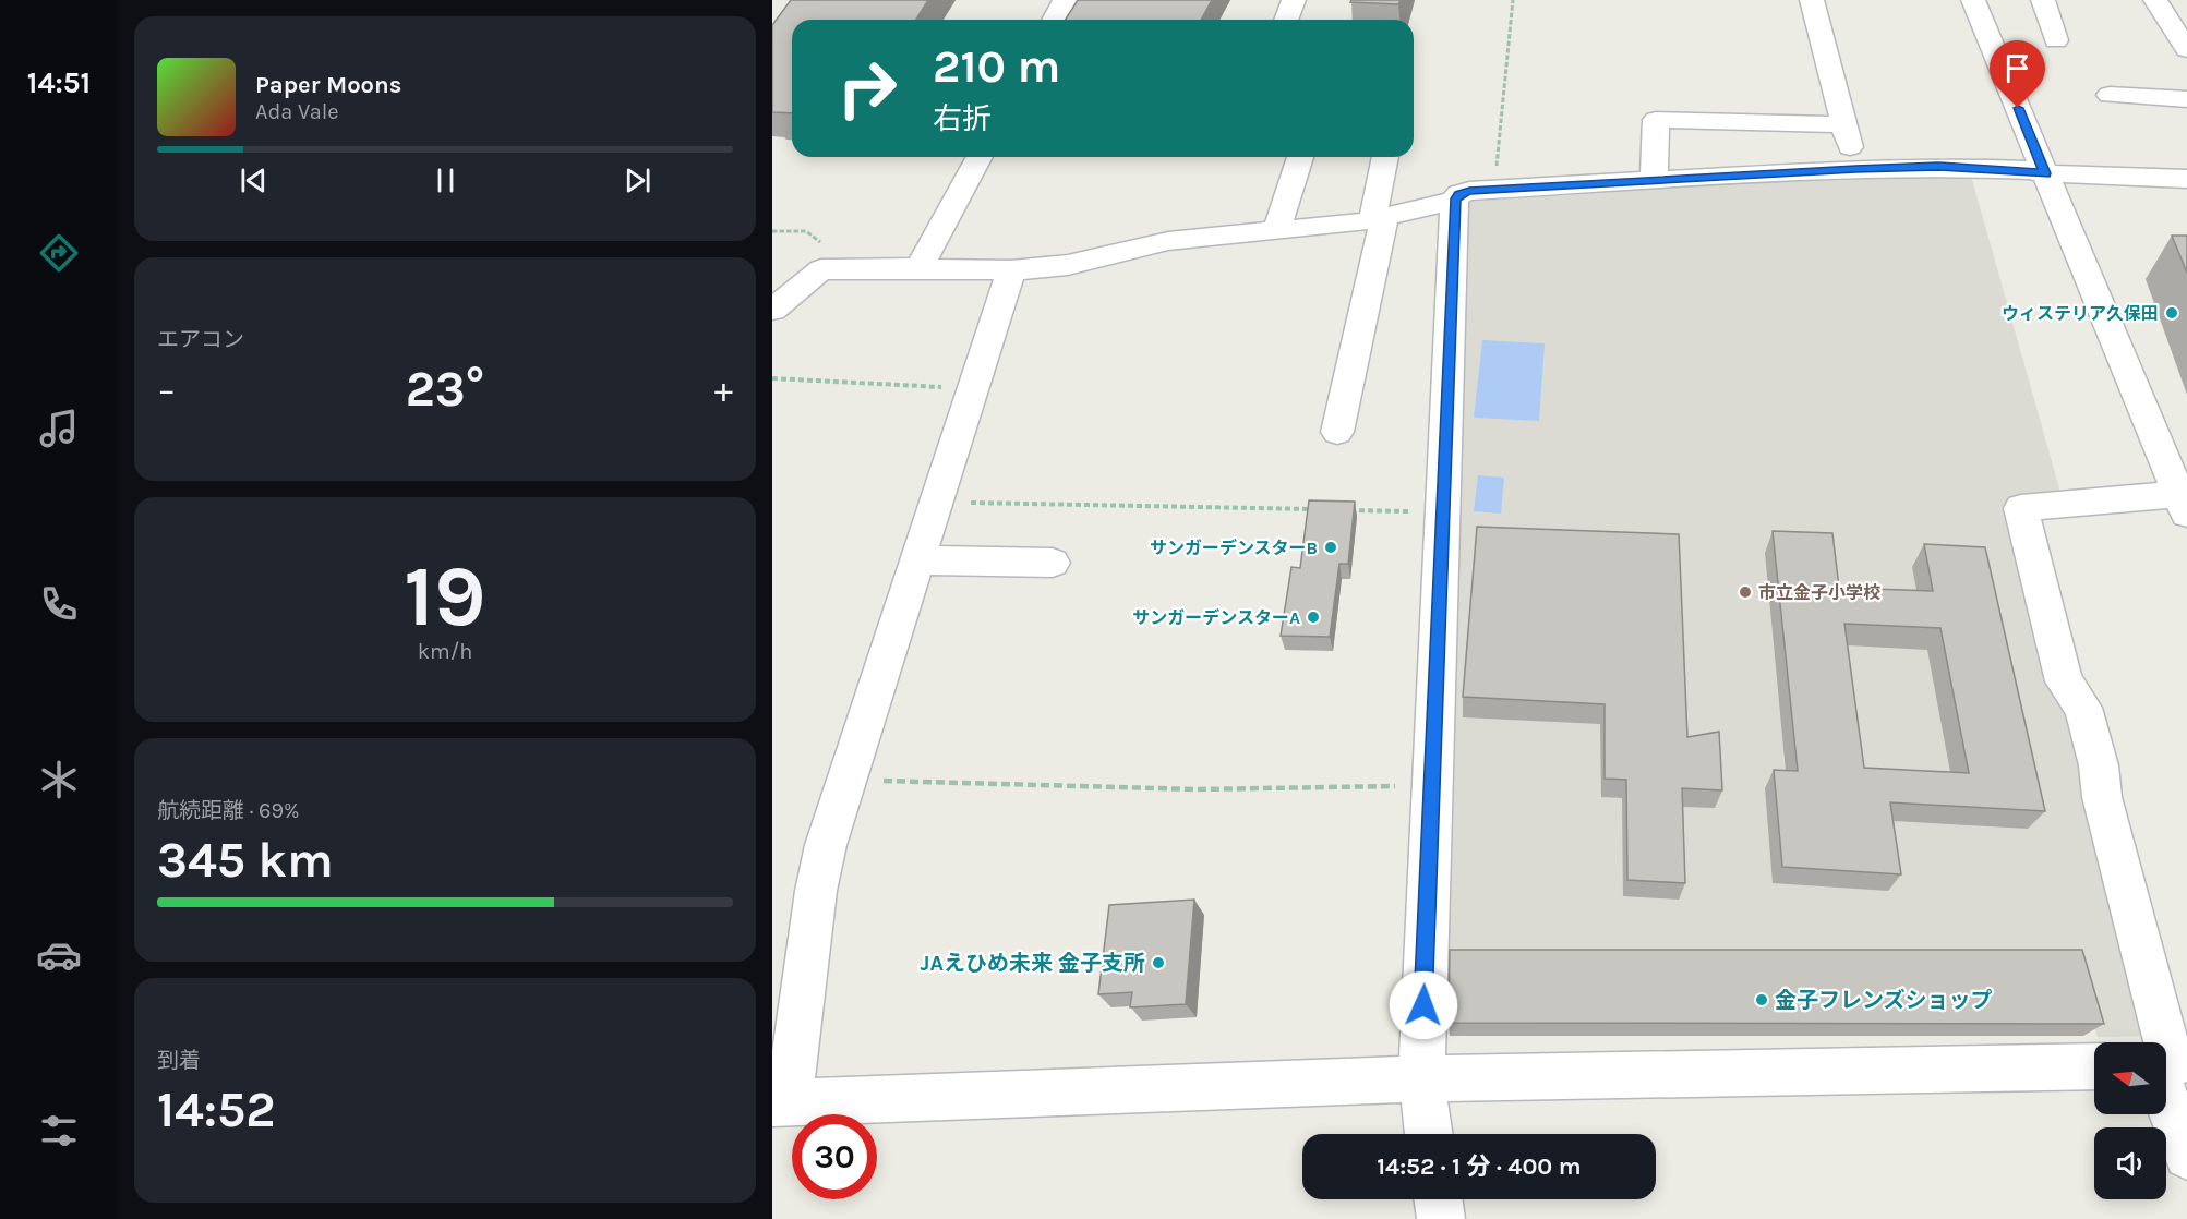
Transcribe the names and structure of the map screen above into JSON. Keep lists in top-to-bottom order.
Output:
{
  "places": [
    "ウィステリア久保田",
    "サンガーデンスターB",
    "市立金子小学校",
    "サンガーデンスターA",
    "JAえひめ未来 金子支所",
    "金子フレンズショップ"
  ],
  "north": "left",
  "page": {
    "tabs": "14:51",
    "turn": ["210 m", "右折"],
    "song": ["Paper Moons", "Ada Vale"],
    "tile": [
      "エアコン",
      ["19", "km/h"],
      ["航続距離 · 69%", "345 km"],
      ["到着", "14:52"]
    ],
    "heat": ["−", "23°", "+"],
    "limit": "30",
    "trip": "14:52 · 1 分 · 400 m"
  }
}
